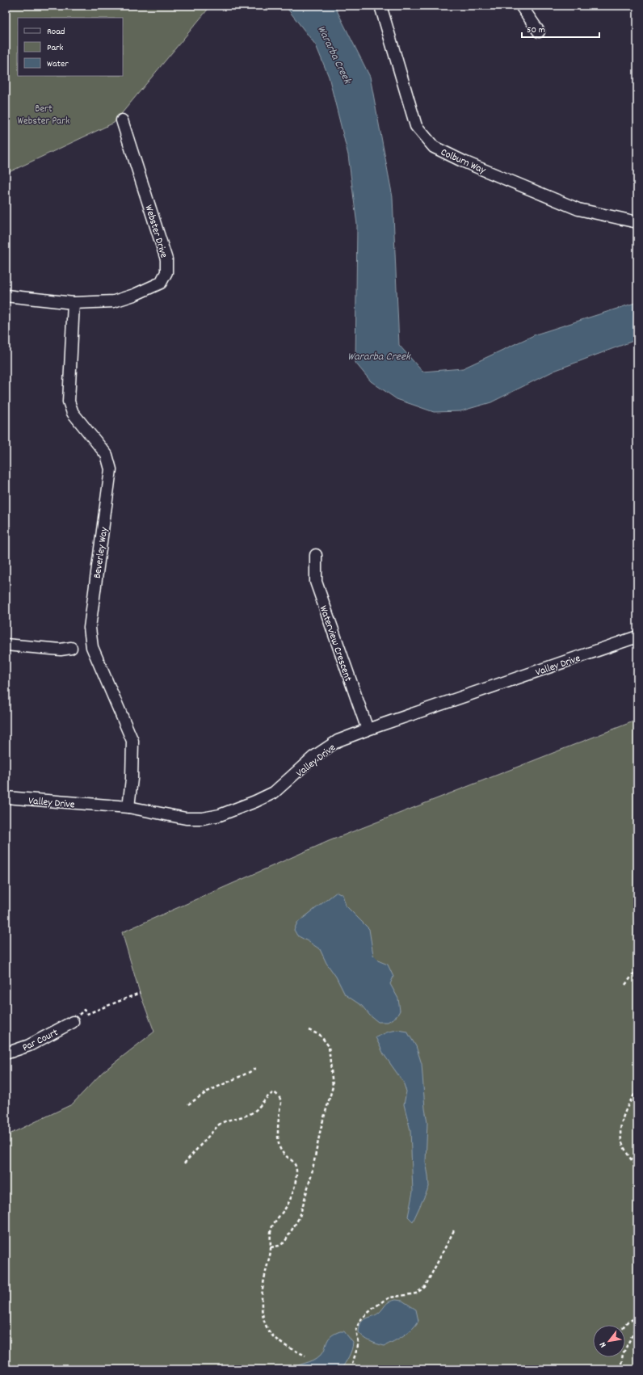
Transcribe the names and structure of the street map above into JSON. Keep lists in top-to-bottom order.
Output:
{
  "streets": {
    "street": [
      "Colburn Way",
      "Webster Drive",
      "Beverley Way",
      "Waterview Crescent",
      "Valley Drive",
      "Par Court"
    ]
  },
  "crossings": [
    ["Webster Drive", "Beverley Way"],
    ["Beverley Way", "Valley Drive"],
    ["Waterview Crescent", "Valley Drive"]
  ],
  "water": ["Wararba Creek"],
  "parks": ["Bert Webster Park"],
  "legend": ["Road", "Park", "Water"],
  "scale_bar": "50 m",
  "north": "bottom left"
}
